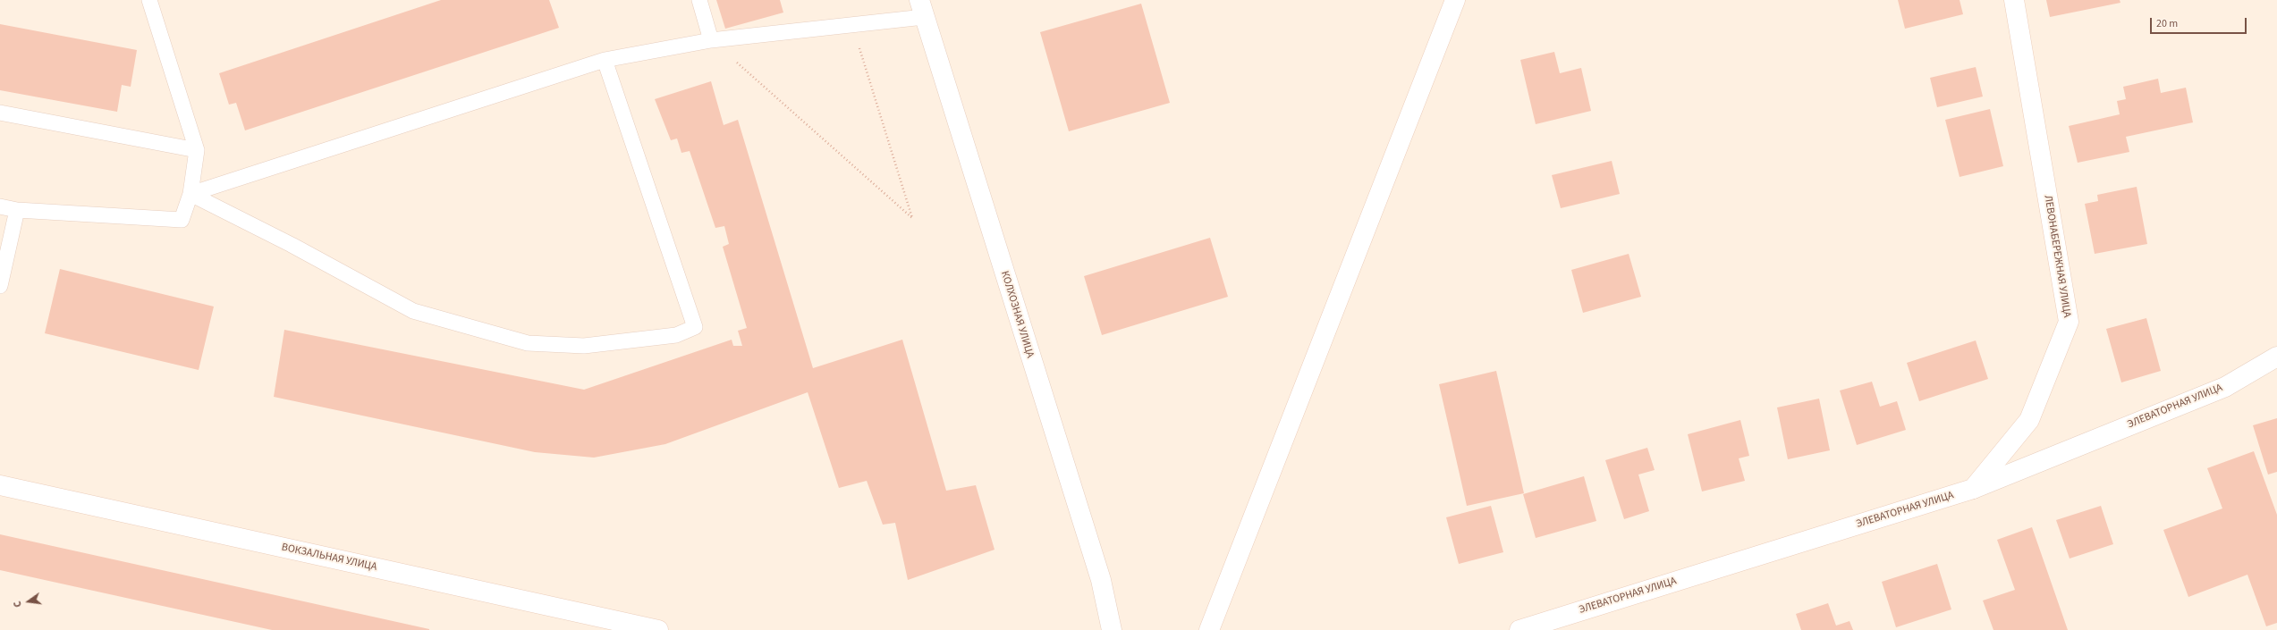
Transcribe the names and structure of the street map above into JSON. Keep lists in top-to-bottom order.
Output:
{
  "streets": {
    "street": [
      "ЛЕВОНАБЕРЕЖНАЯ УЛИЦА",
      "КОЛХОЗНАЯ УЛИЦА",
      "ЭЛЕВАТОРНАЯ УЛИЦА",
      "ВОКЗАЛЬНАЯ УЛИЦА"
    ]
  },
  "crossings": [
    ["ЛЕВОНАБЕРЕЖНАЯ УЛИЦА", "ЭЛЕВАТОРНАЯ УЛИЦА"]
  ],
  "scale_bar": "20 m",
  "north": "left"
}
